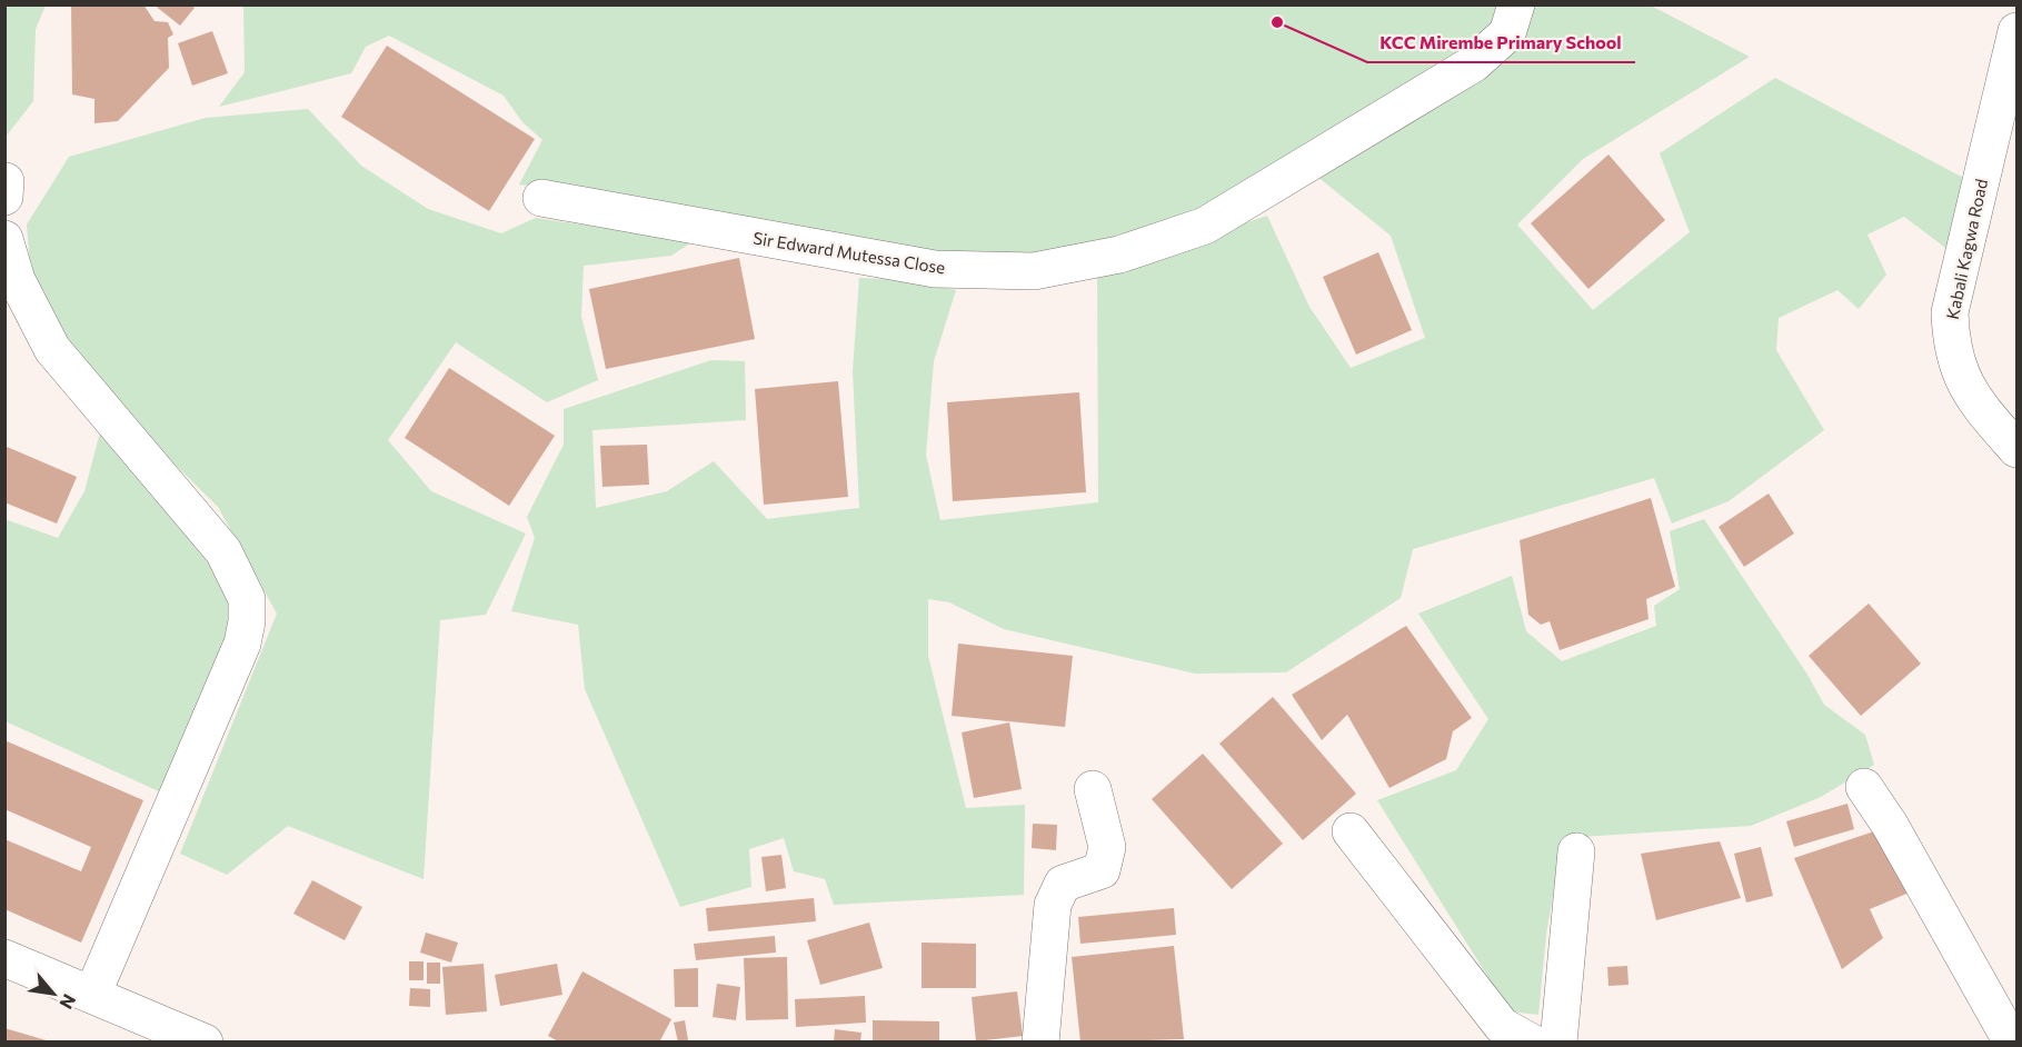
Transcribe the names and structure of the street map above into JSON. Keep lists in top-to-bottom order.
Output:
{
  "streets": {
    "street": ["Kabali Kagwa Road", "Sir Edward Mutessa Close"]
  },
  "places": ["KCC Mirembe Primary School"],
  "north": "bottom right"
}
